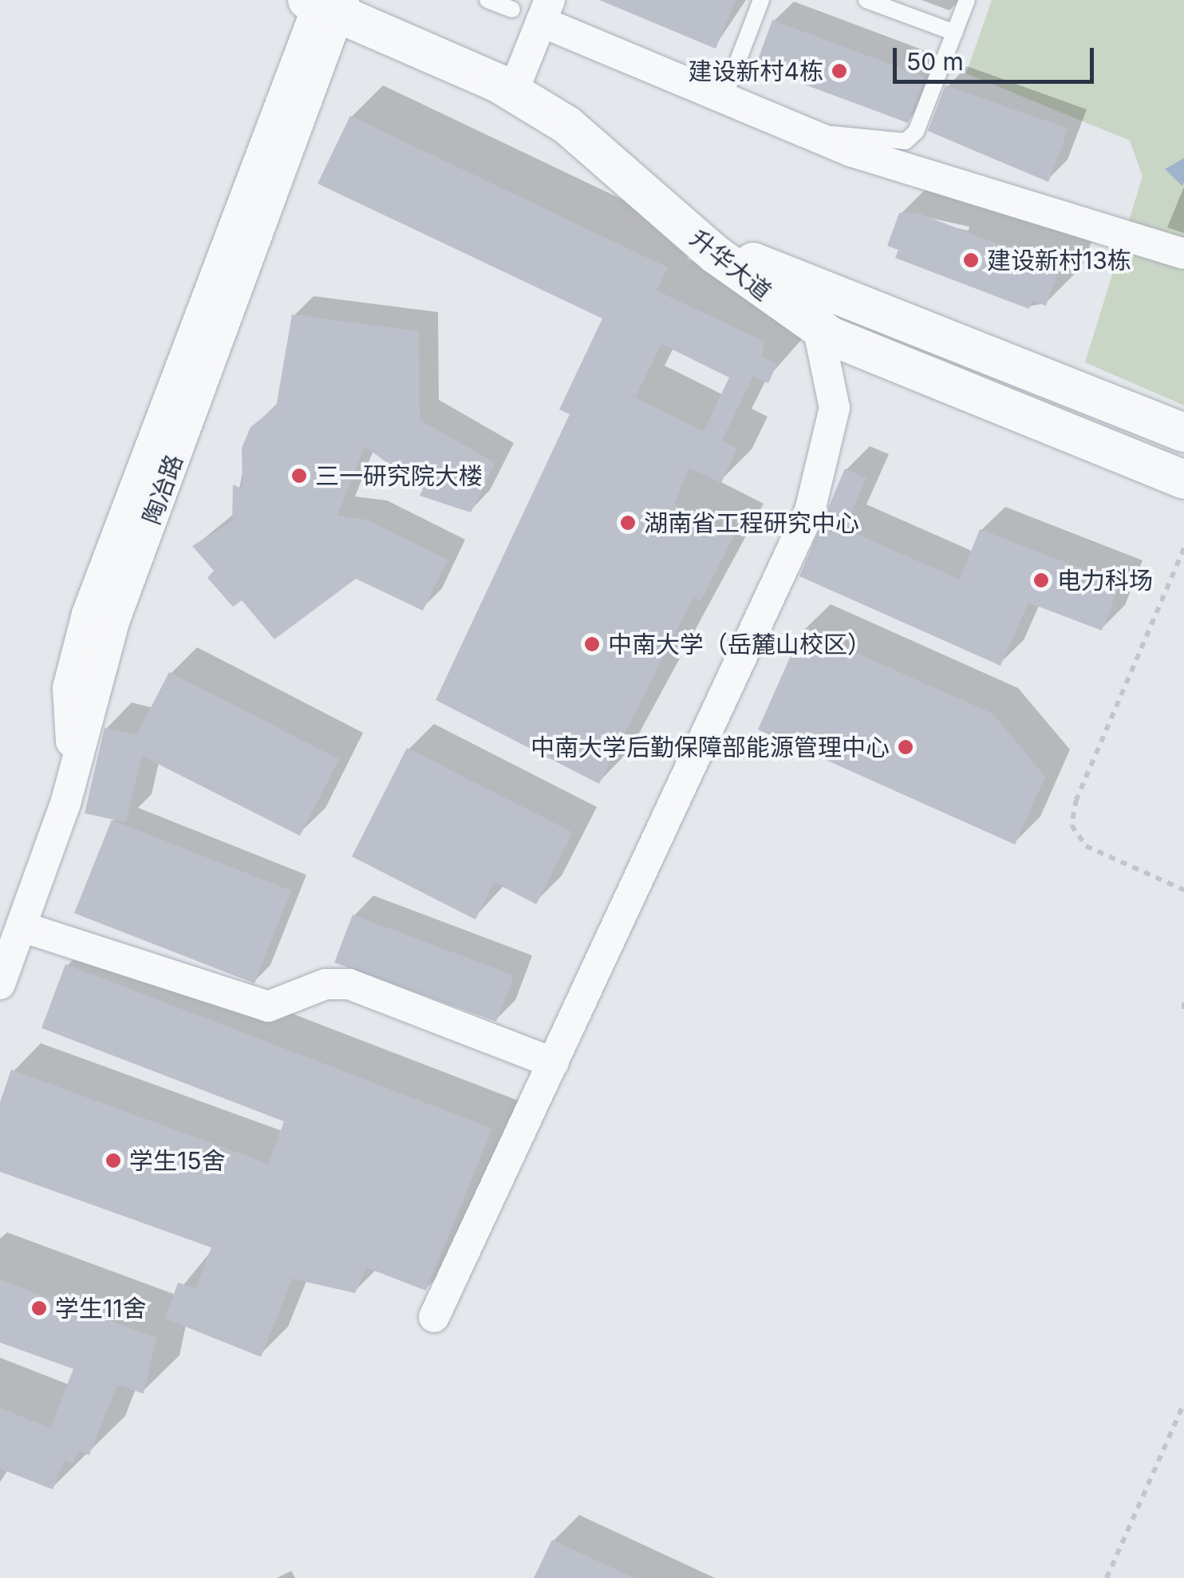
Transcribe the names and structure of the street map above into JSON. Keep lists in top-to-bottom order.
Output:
{
  "streets": {
    "street": ["升华大道"]
  },
  "places": [
    "建设新村4栋",
    "建设新村13栋",
    "三一研究院大楼",
    "湖南省工程研究中心",
    "电力科场",
    "中南大学（岳麓山校区）",
    "中南大学后勤保障部能源管理中心",
    "学生15舍",
    "学生11舍"
  ],
  "scale_bar": "50 m"
}
